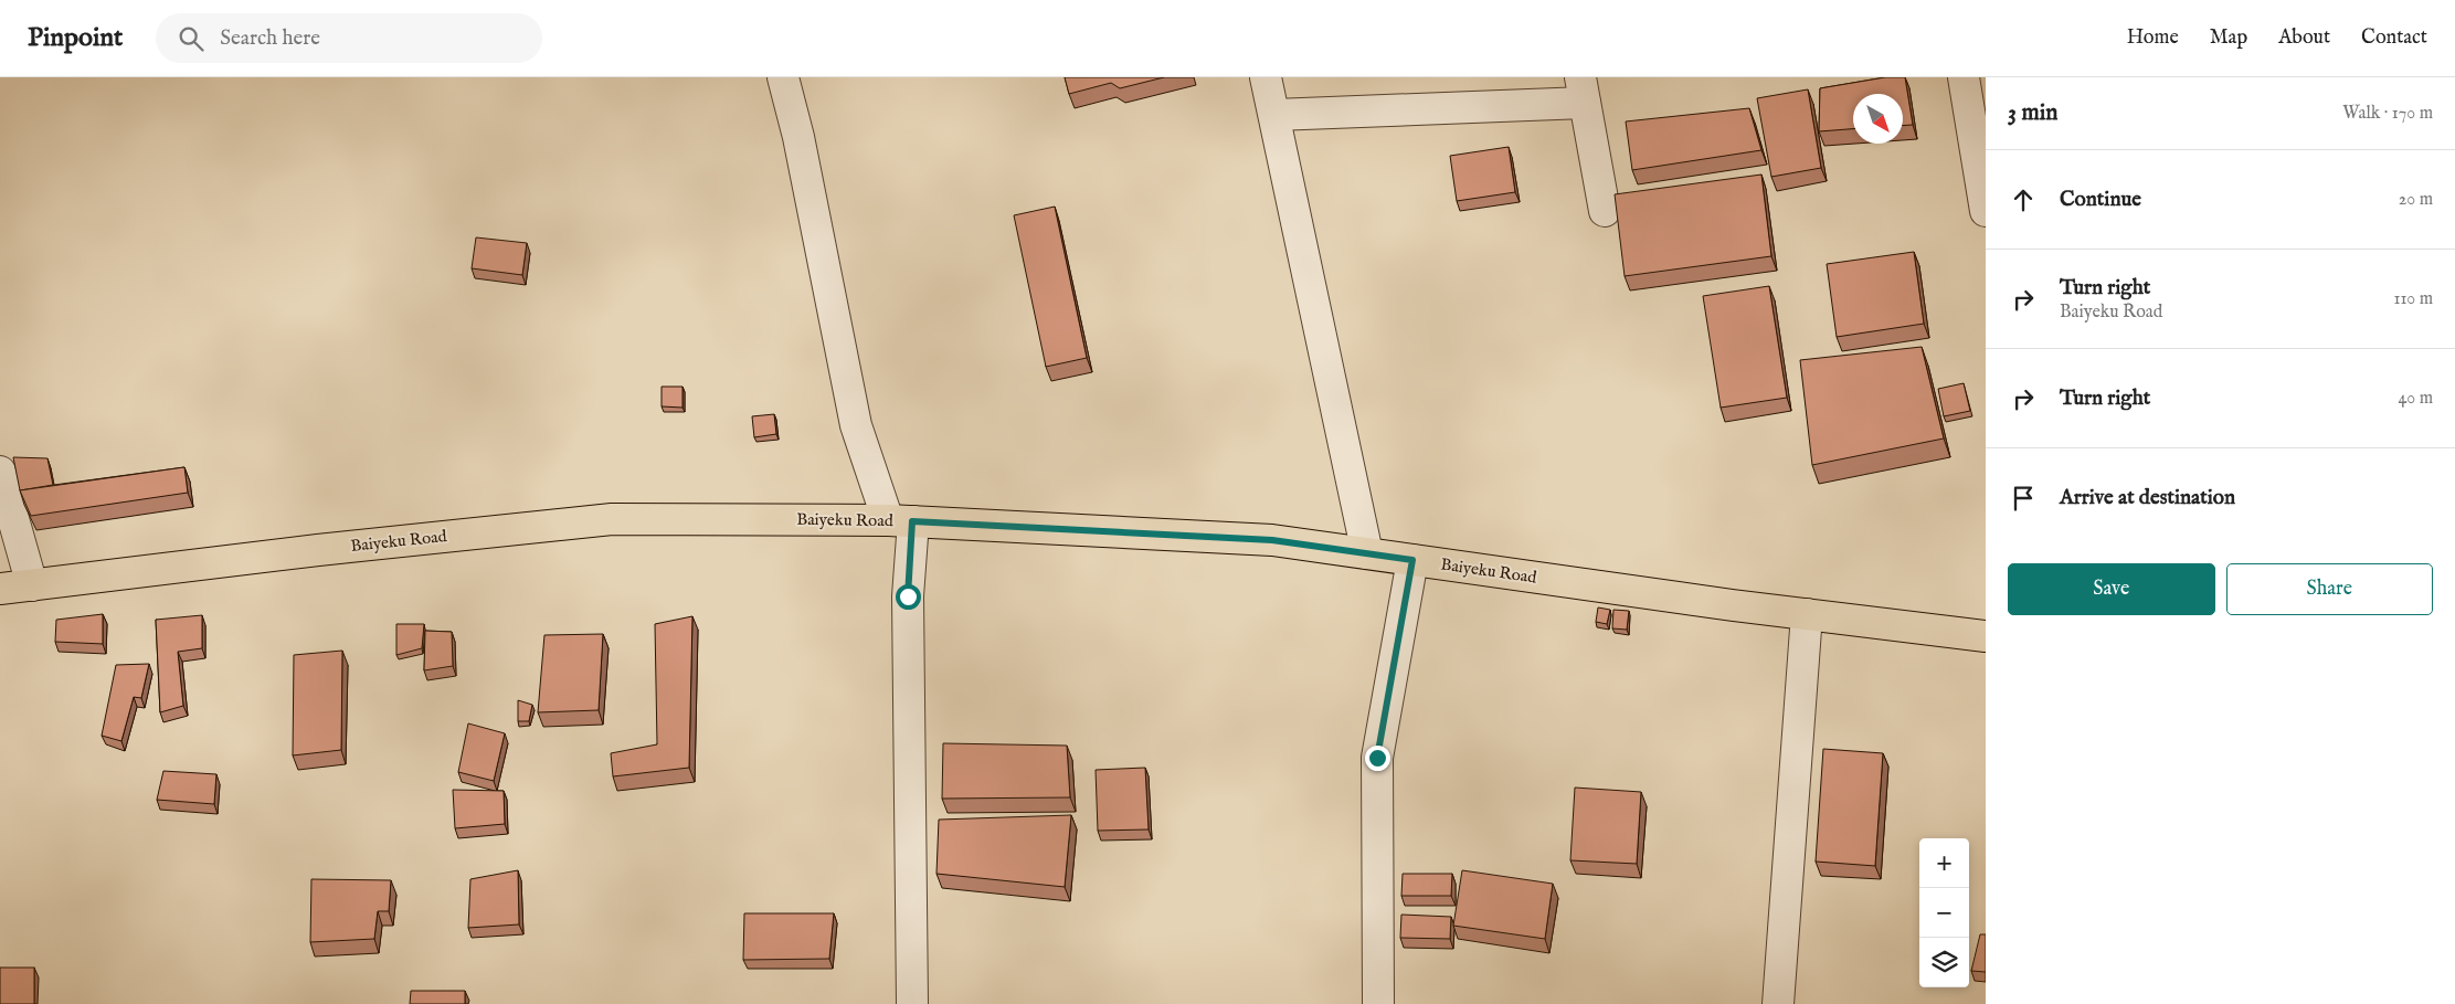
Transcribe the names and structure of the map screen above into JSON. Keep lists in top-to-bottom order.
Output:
{
  "streets": {
    "main road": ["Baiyeku Road"]
  },
  "north": "bottom right",
  "page": {
    "header": "Pinpoint",
    "search": "Search here",
    "nav": [
      "Home",
      "Map",
      "About",
      "Contact"
    ],
    "heading": ["3 min", "Walk · 170 m"],
    "list": [
      ["Continue", "20 m"],
      ["Turn right", "Baiyeku Road", "110 m"],
      ["Turn right", "40 m"],
      "Arrive at destination"
    ],
    "buttons": ["Save", "Share"],
    "map_buttons": ["+", "−"]
  }
}
